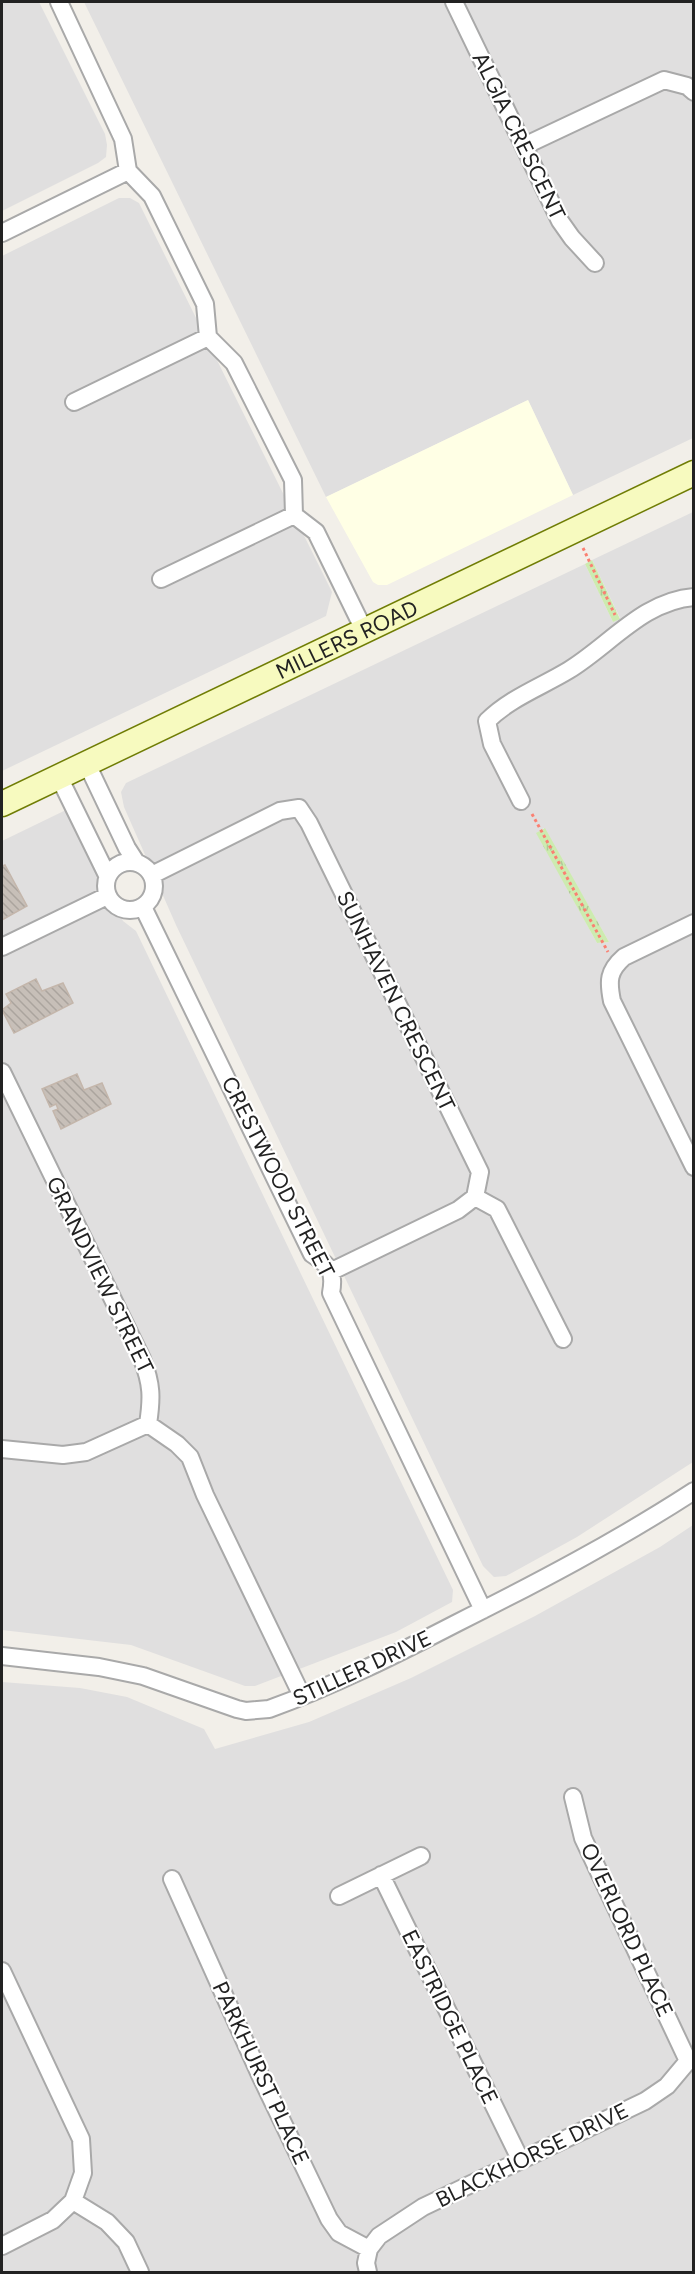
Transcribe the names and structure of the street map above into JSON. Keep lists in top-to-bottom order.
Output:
{
  "streets": {
    "street": [
      "ALGIA CRESCENT",
      "MILLERS ROAD",
      "SUNHAVEN CRESCENT",
      "CRESTWOOD STREET",
      "GRANDVIEW STREET",
      "STILLER DRIVE",
      "OVERLORD PLACE",
      "EASTRIDGE PLACE",
      "PARKHURST PLACE",
      "BLACKHORSE DRIVE"
    ]
  },
  "crossings": [
    ["SUNHAVEN CRESCENT", "CRESTWOOD STREET"],
    ["CRESTWOOD STREET", "STILLER DRIVE"],
    ["OVERLORD PLACE", "BLACKHORSE DRIVE"],
    ["EASTRIDGE PLACE", "BLACKHORSE DRIVE"],
    ["PARKHURST PLACE", "BLACKHORSE DRIVE"]
  ]
}
